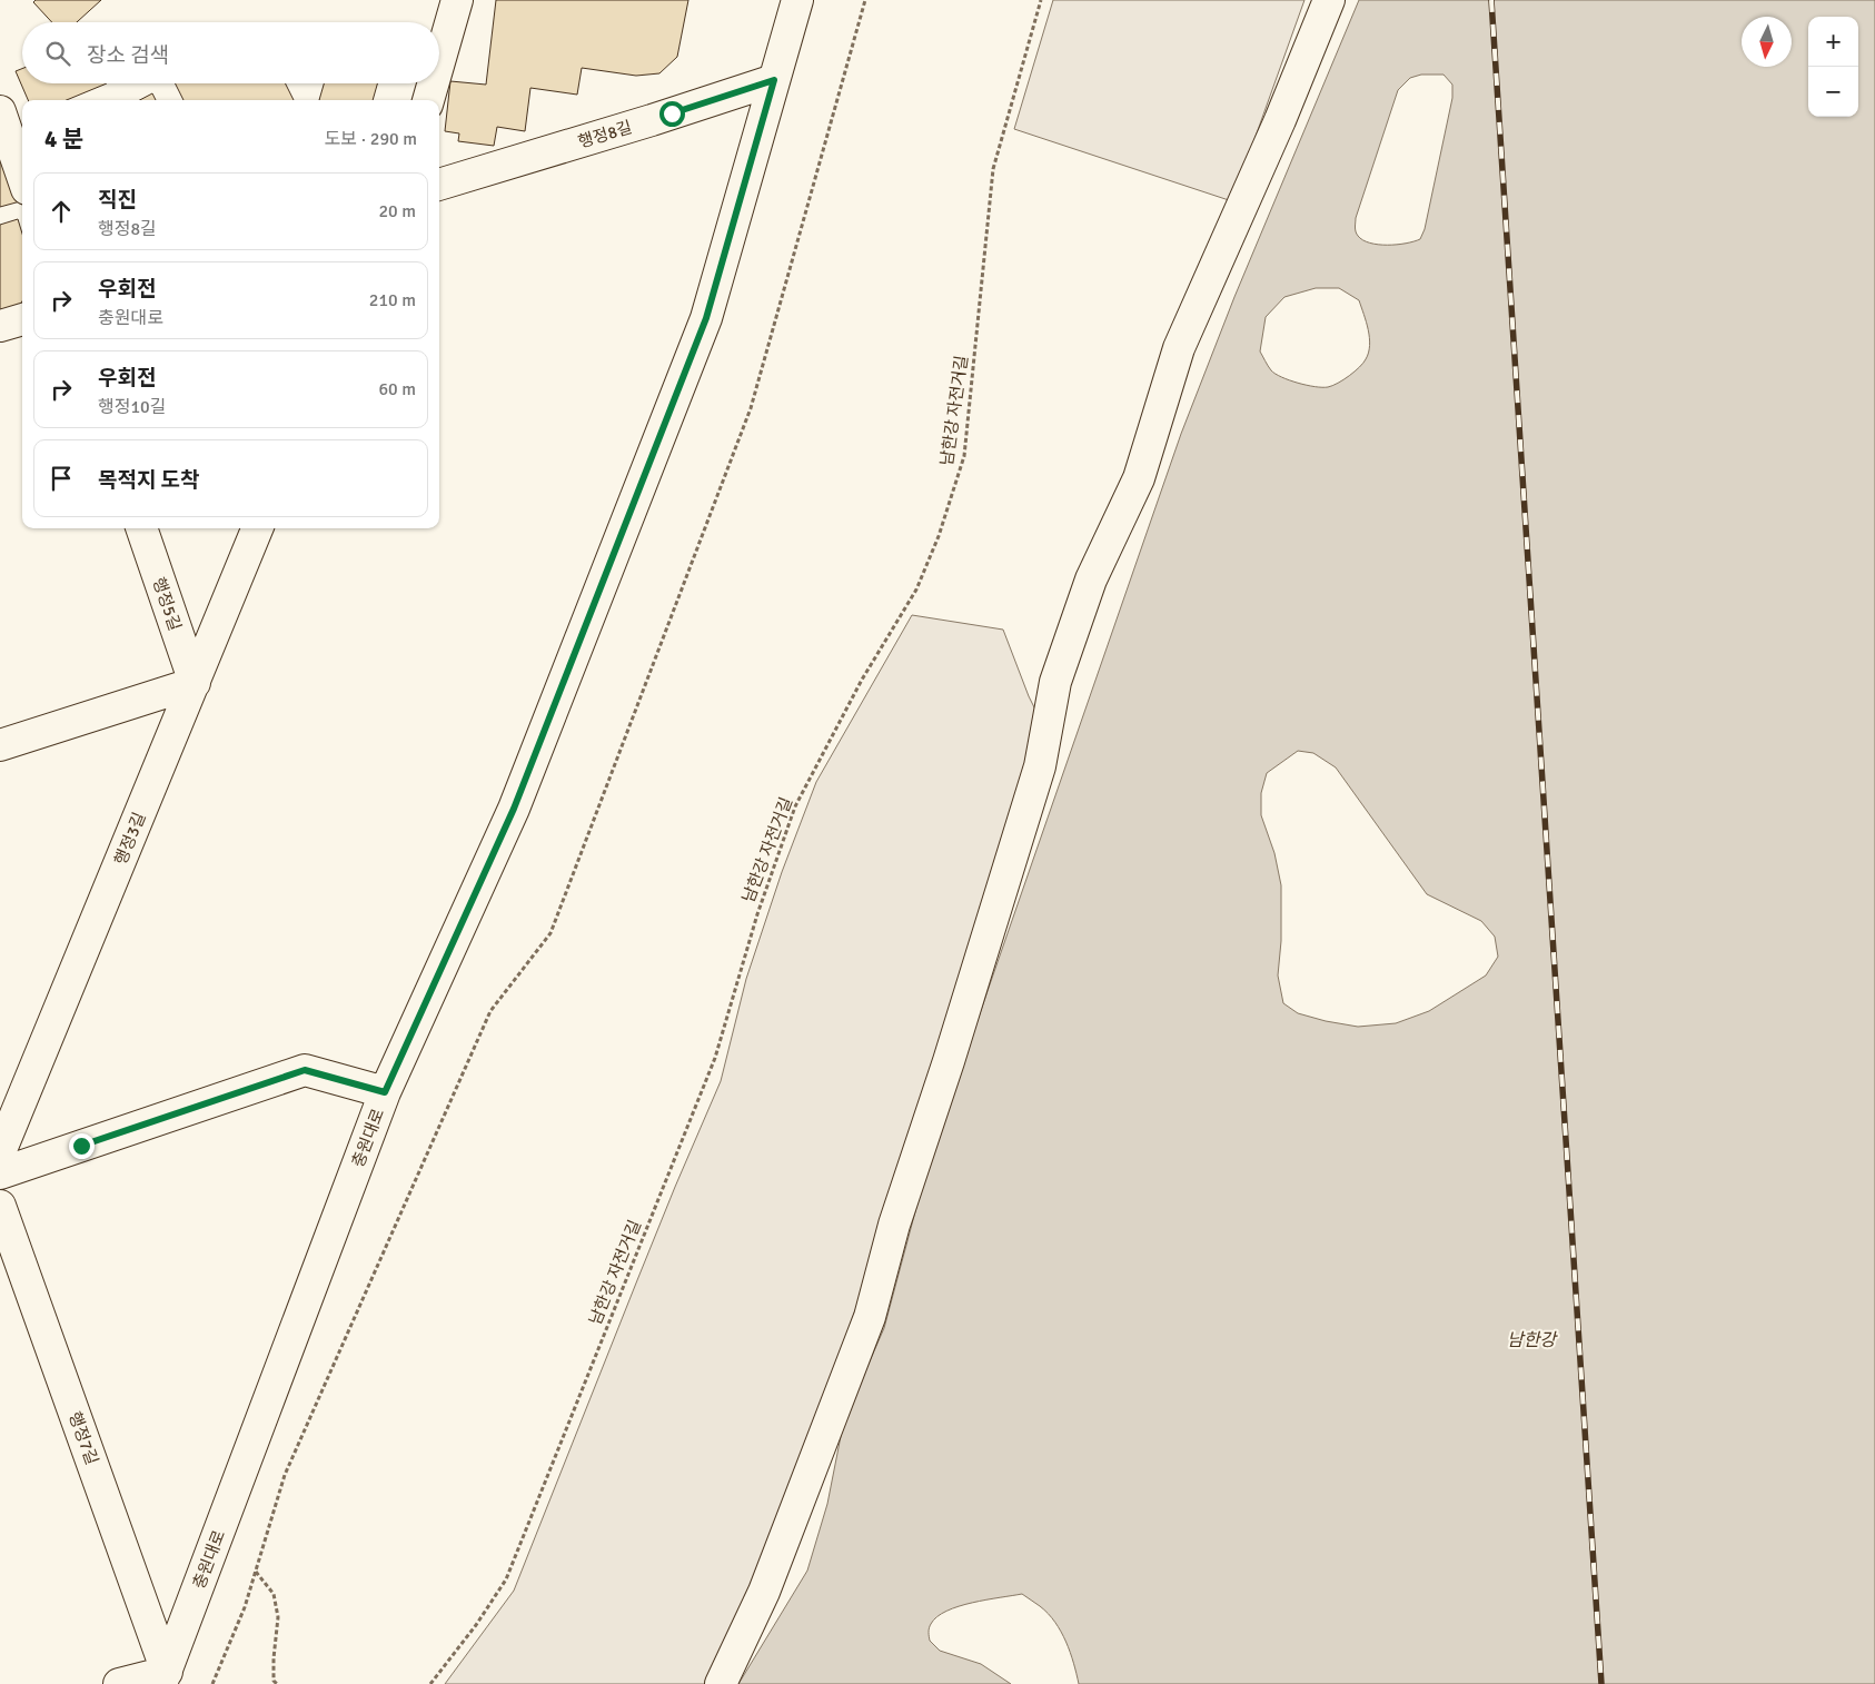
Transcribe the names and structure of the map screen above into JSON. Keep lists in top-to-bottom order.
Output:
{
  "streets": {
    "street": [
      "행정8길",
      "행정5길",
      "행정3길",
      "충원대로",
      "행정7길"
    ],
    "path": ["남한강 자전거길"]
  },
  "crossings": [
    ["행정8길", "충원대로"],
    ["행정5길", "행정3길"],
    ["충원대로", "행정7길"]
  ],
  "water": ["남한강"],
  "north": "bottom",
  "page": {
    "map_buttons": ["+", "−"],
    "search": "장소 검색",
    "heading": ["4 분", "도보 · 290 m"],
    "list": [
      ["직진", "행정8길", "20 m"],
      ["우회전", "충원대로", "210 m"],
      ["우회전", "행정10길", "60 m"],
      "목적지 도착"
    ]
  }
}
